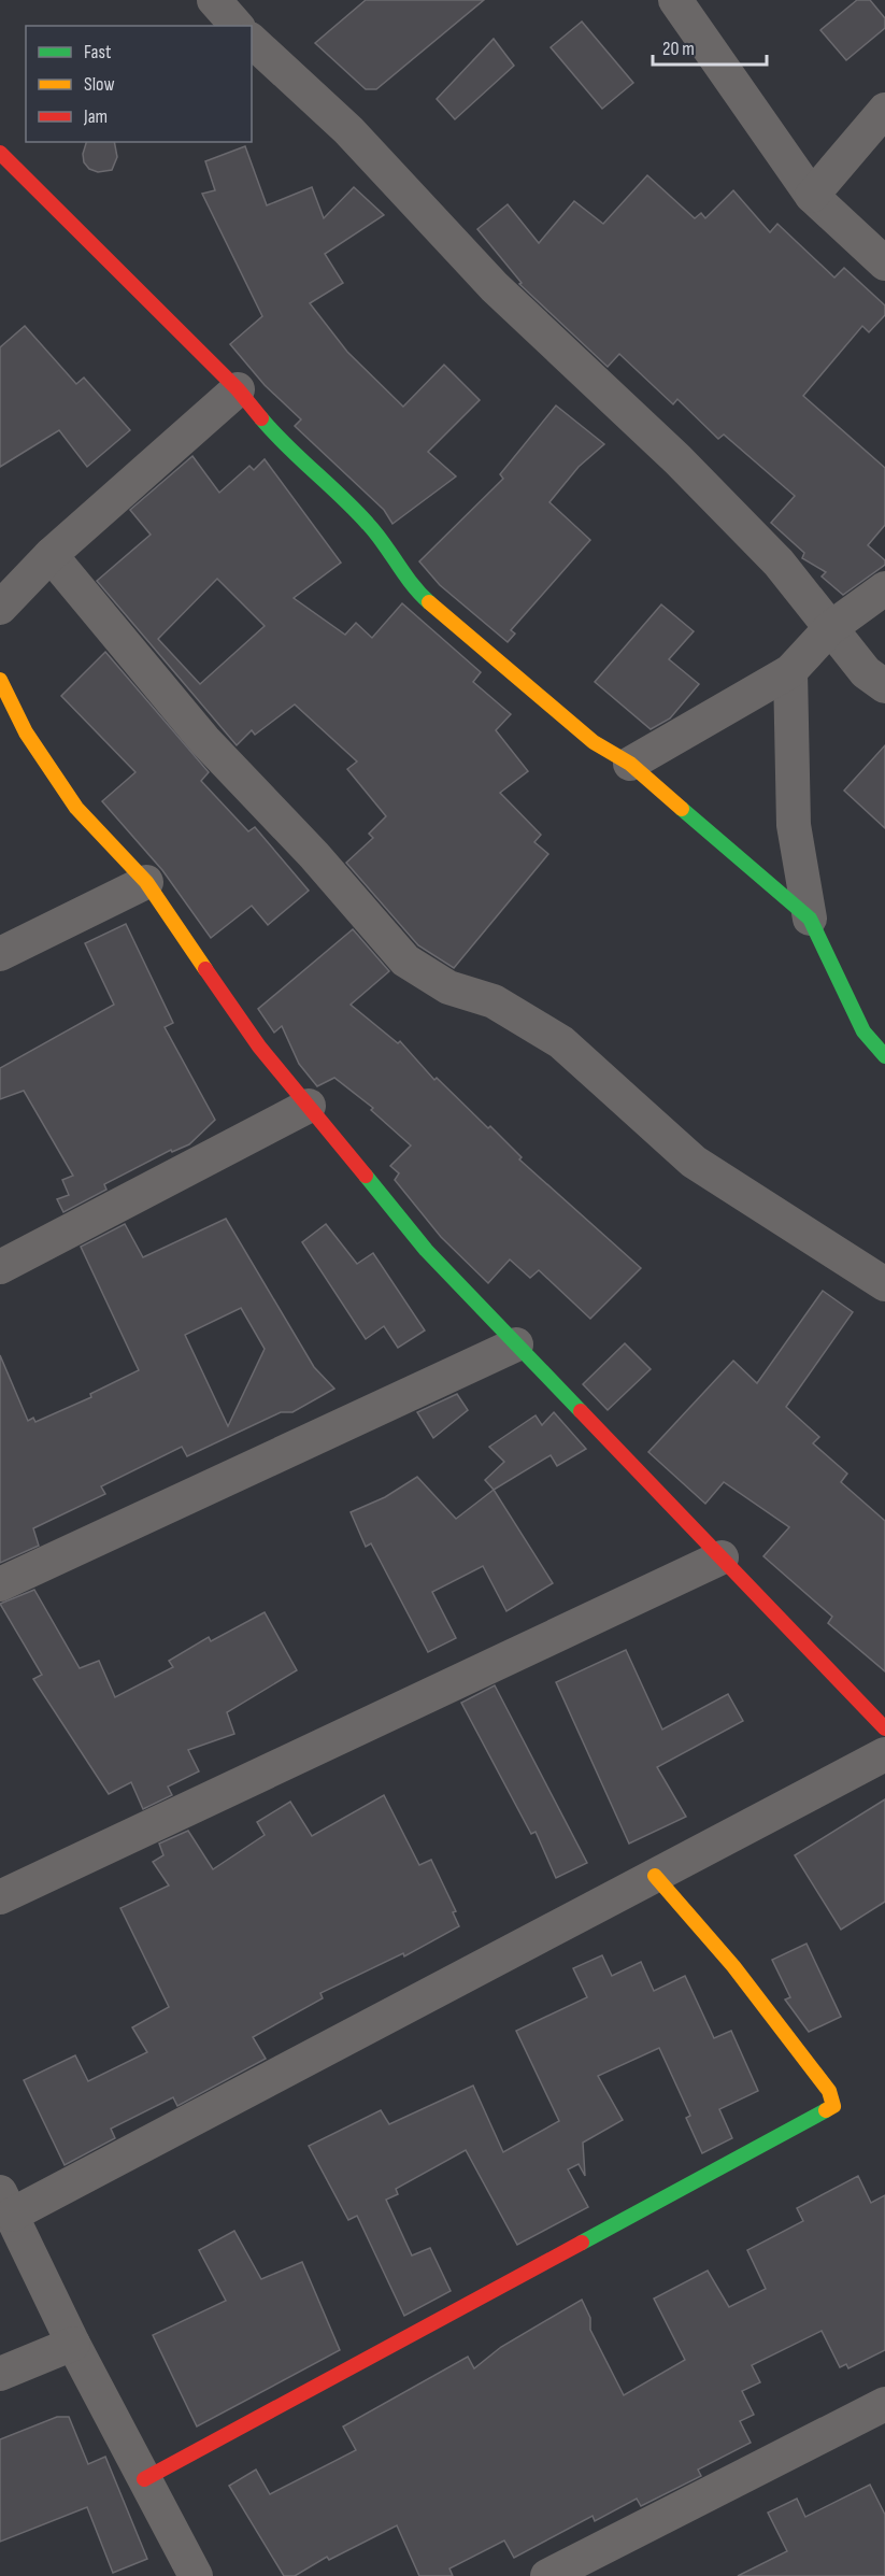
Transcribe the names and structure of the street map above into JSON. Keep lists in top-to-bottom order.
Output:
{
  "legend": ["Fast", "Slow", "Jam"],
  "scale_bar": "20 m"
}
